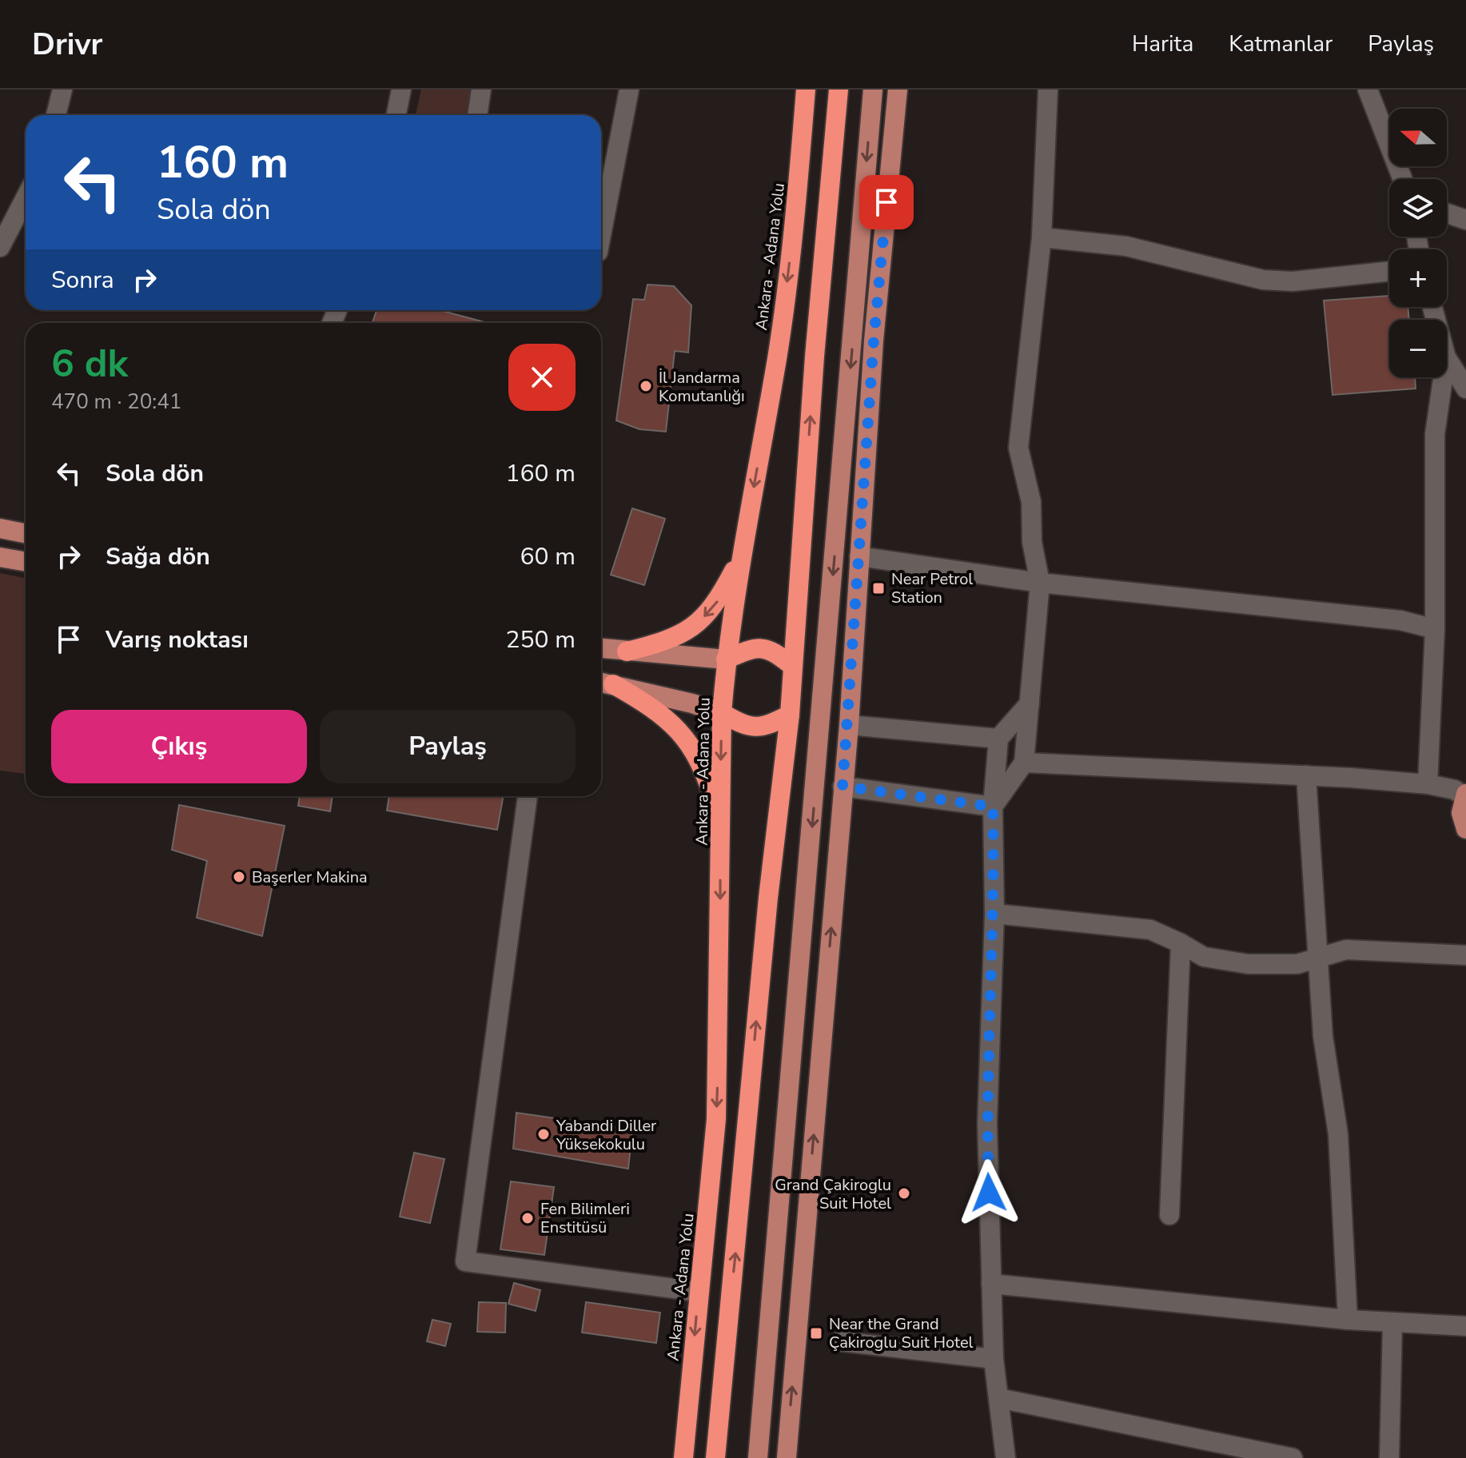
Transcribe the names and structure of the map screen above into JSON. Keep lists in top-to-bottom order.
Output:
{
  "streets": {
    "highway": ["Ankara - Adana Yolu"]
  },
  "places": {
    "other": [
      "İl Jandarma Komutanlığı",
      "Başerler Makina",
      "Yabandi Diller Yüksekokulu",
      "Grand Çakiroglu Suit Hotel",
      "Fen Bilimleri Enstitüsü"
    ],
    "transit": ["Near Petrol Station", "Near the Grand Çakiroglu Suit Hotel"]
  },
  "north": "left",
  "page": {
    "header": "Drivr",
    "nav": ["Harita", "Katmanlar", "Paylaş"],
    "map_buttons": ["+", "−"],
    "turn": ["160 m", "Sola dön"],
    "then": "Sonra",
    "heading": ["6 dk", "470 m · 20:41"],
    "list": [
      {
        "name": "Sola dön",
        "value": "160 m"
      },
      {
        "name": "Sağa dön",
        "value": "60 m"
      },
      {
        "name": "Varış noktası",
        "value": "250 m"
      }
    ],
    "buttons": ["Çıkış", "Paylaş"]
  }
}
